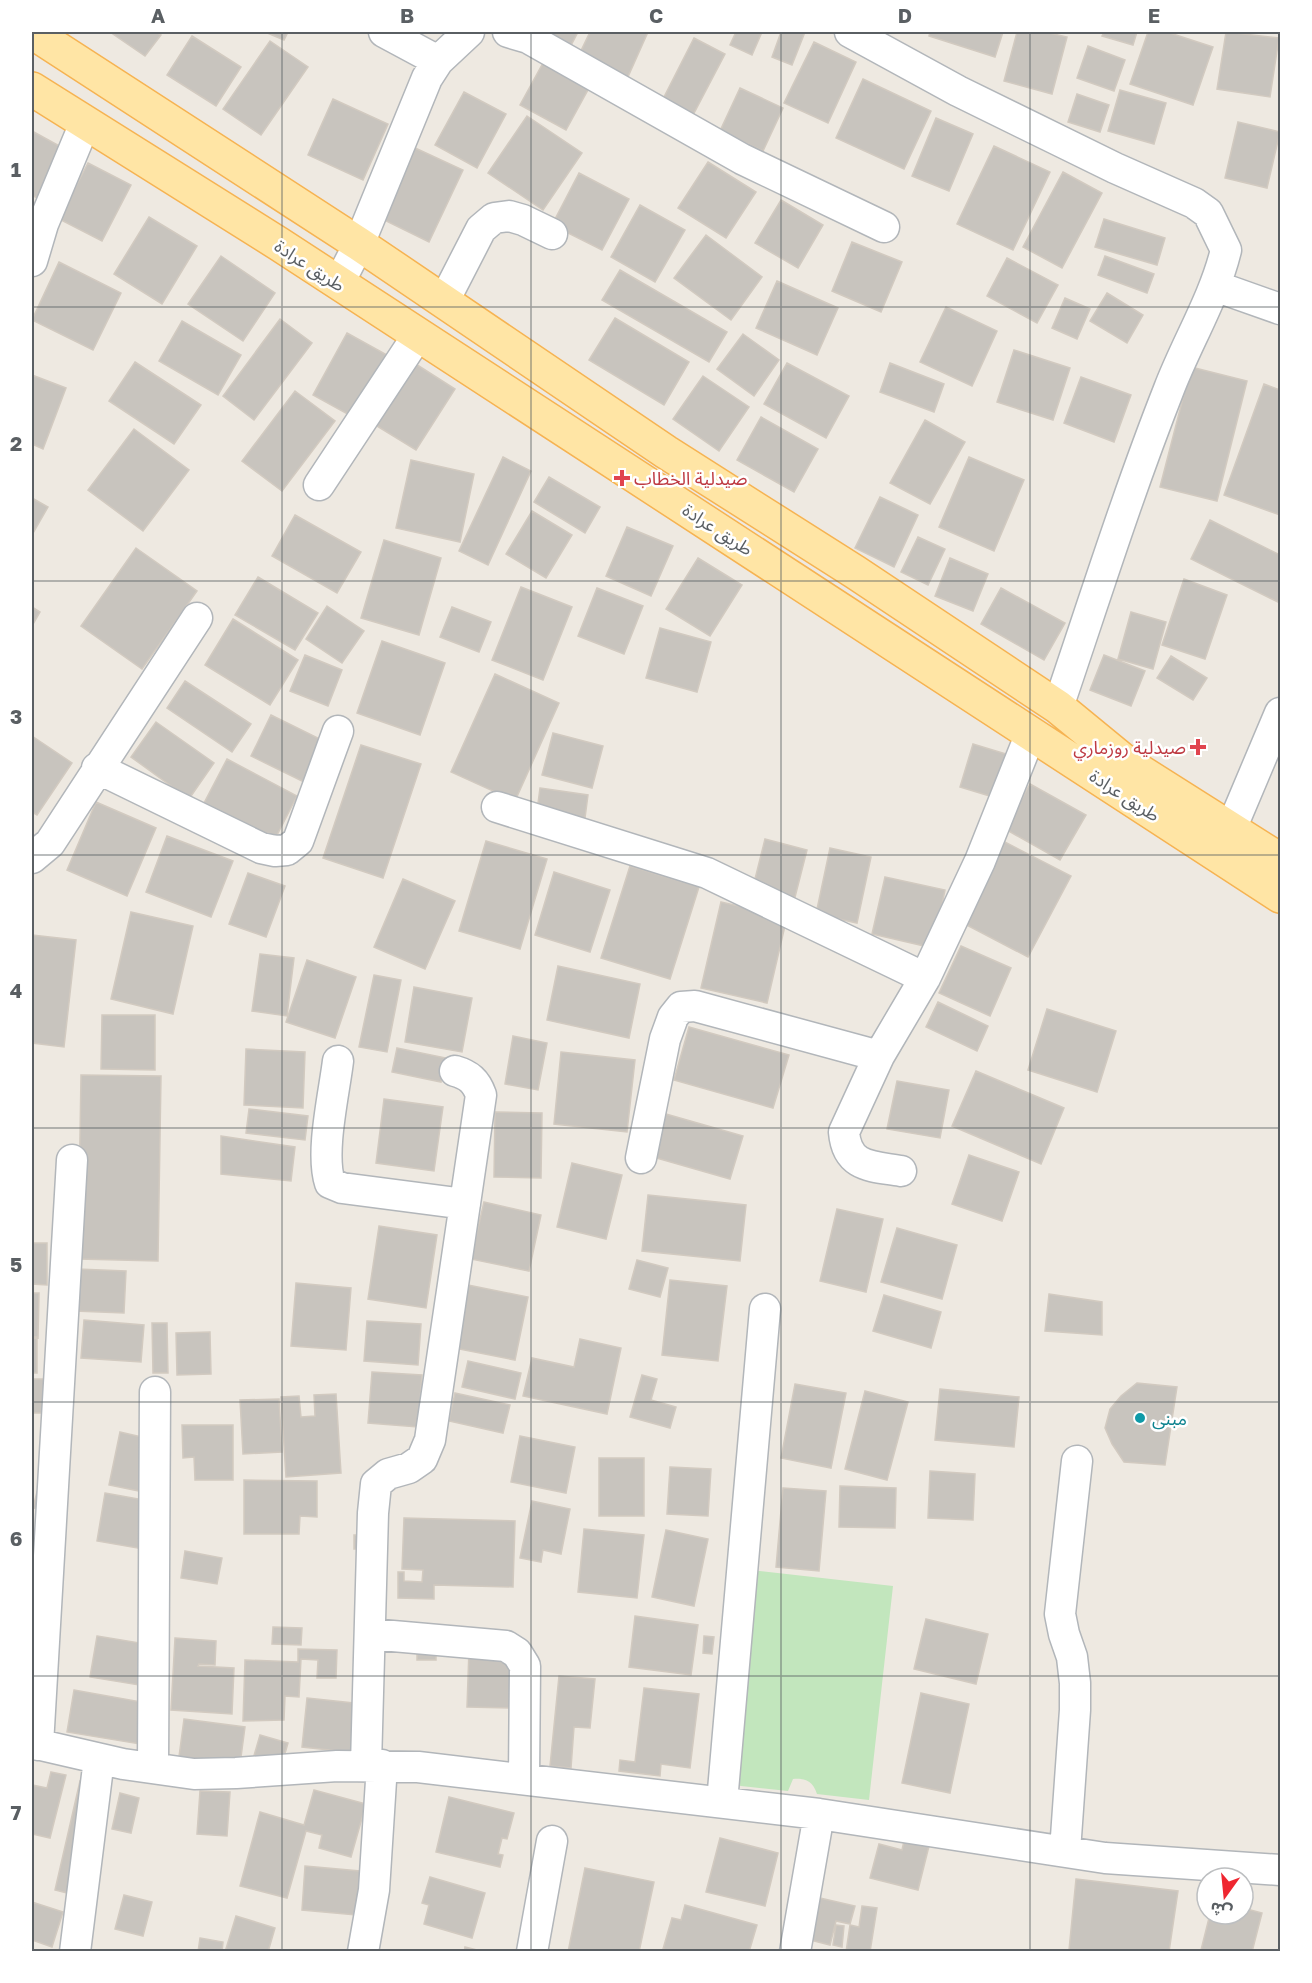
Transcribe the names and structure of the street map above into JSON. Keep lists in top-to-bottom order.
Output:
{
  "streets": {
    "main road": ["طريق عرادة"]
  },
  "places": {
    "health": ["صيدلية الخطاب", "صيدلية روزماري"],
    "other": ["مبنى"]
  },
  "north": "bottom",
  "grid": {
    "columns": [
      "A",
      "B",
      "C",
      "D",
      "E"
    ],
    "rows": [
      "1",
      "2",
      "3",
      "4",
      "5",
      "6",
      "7"
    ]
  }
}
